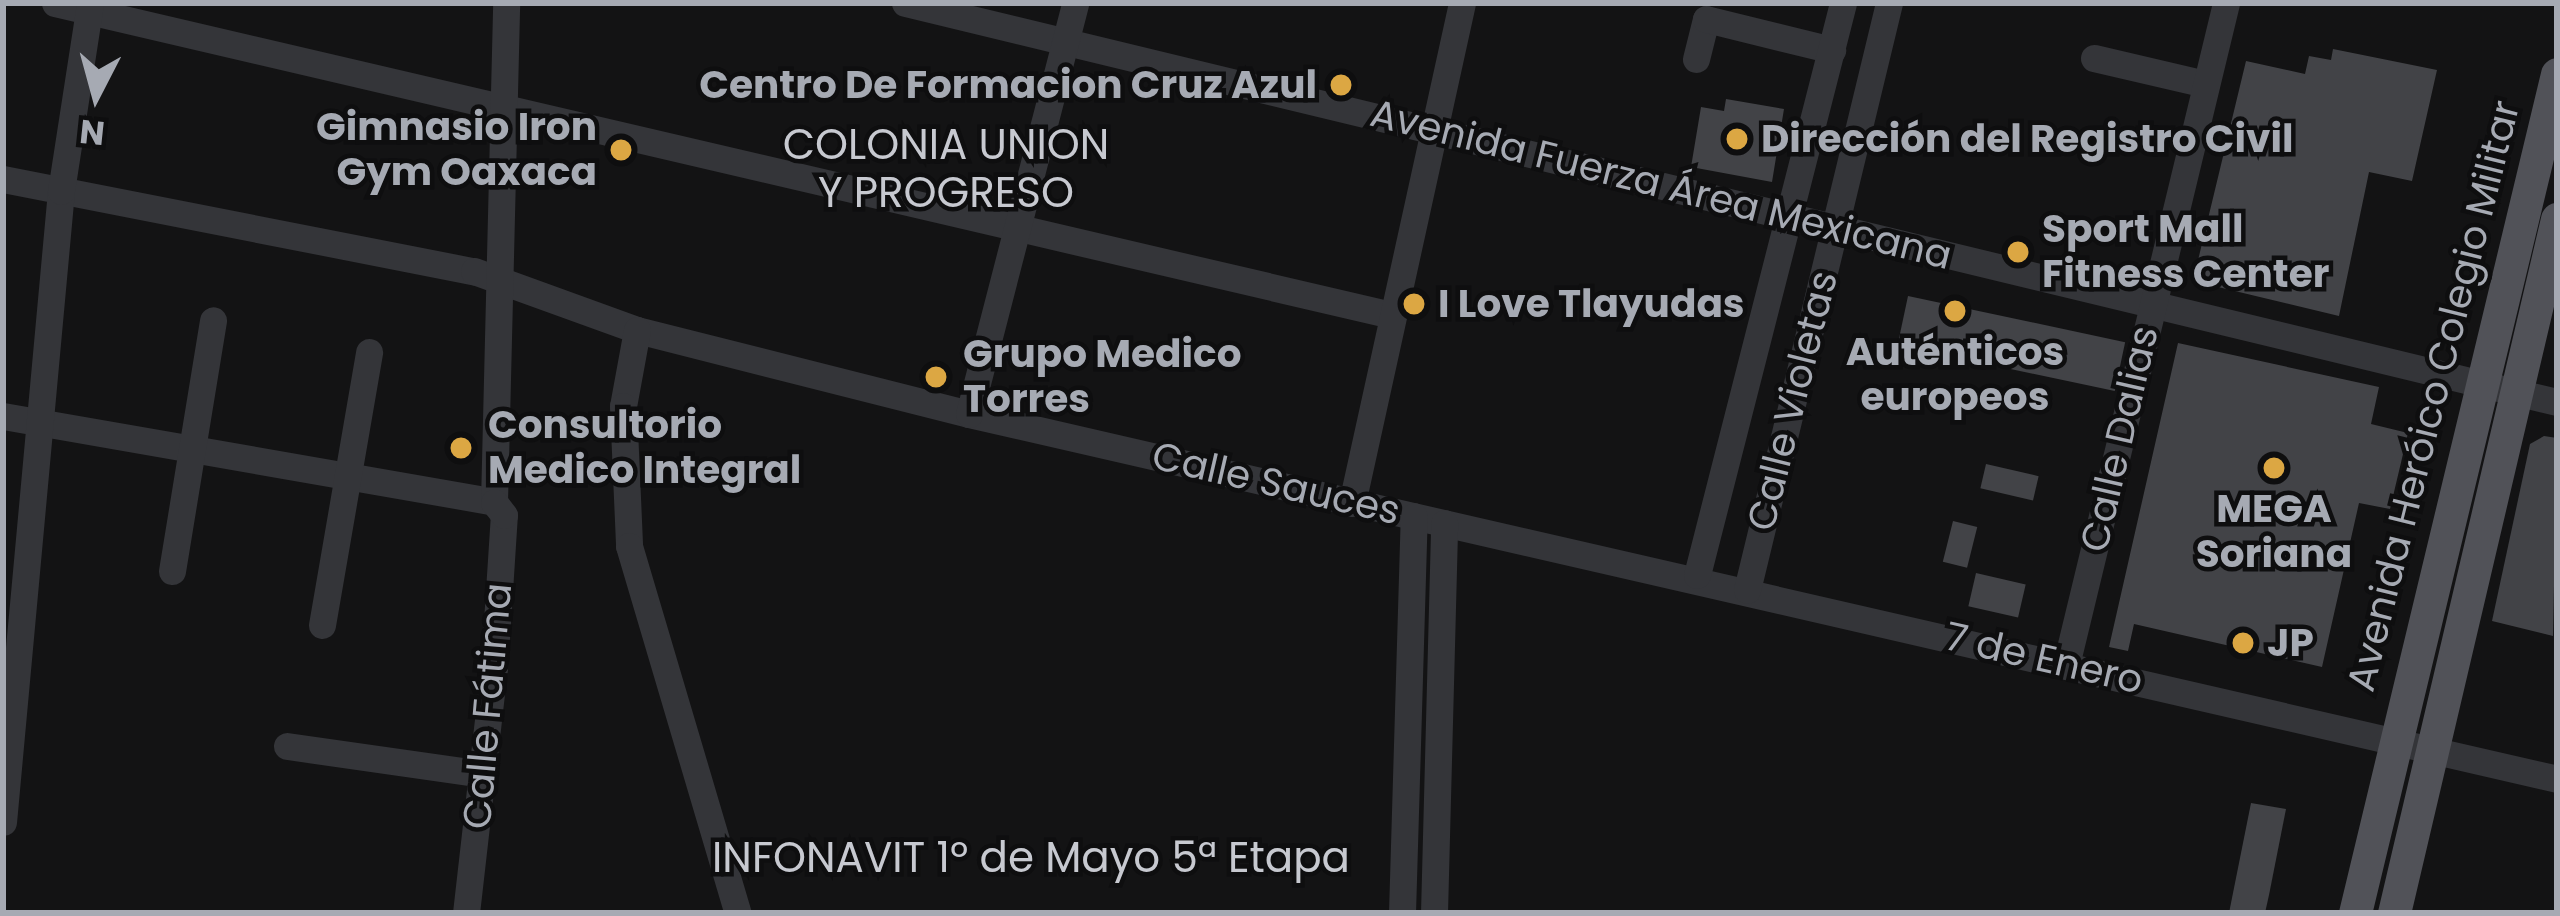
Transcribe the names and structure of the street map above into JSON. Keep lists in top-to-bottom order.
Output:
{
  "streets": {
    "main road": ["Avenida Heróico Colegio Militar"],
    "street": [
      "Avenida Fuerza Área Mexicana",
      "Calle Violetas",
      "Calle Dalias",
      "Calle Sauces",
      "7 de Enero",
      "Calle Fátima"
    ]
  },
  "crossings": [
    ["Avenida Fuerza Área Mexicana", "Avenida Heróico Colegio Militar"],
    ["Avenida Fuerza Área Mexicana", "Calle Violetas"],
    ["Avenida Fuerza Área Mexicana", "Calle Dalias"],
    ["Avenida Heróico Colegio Militar", "7 de Enero"],
    ["Calle Violetas", "Calle Sauces"],
    ["Calle Violetas", "7 de Enero"],
    ["Calle Dalias", "7 de Enero"],
    ["Calle Sauces", "7 de Enero"],
    ["Calle Sauces", "Calle Fátima"]
  ],
  "districts": ["COLONIA UNION Y PROGRESO", "INFONAVIT 1º de Mayo 5ª Etapa"],
  "places": [
    "Centro De Formacion Cruz Azul",
    "Dirección del Registro Civil",
    "Gimnasio Iron Gym Oaxaca",
    "Sport Mall Fitness Center",
    "I Love Tlayudas",
    "Auténticos europeos",
    "Grupo Medico Torres",
    "Consultorio Medico Integral",
    "MEGA Soriana",
    "JP"
  ],
  "north": "bottom"
}
